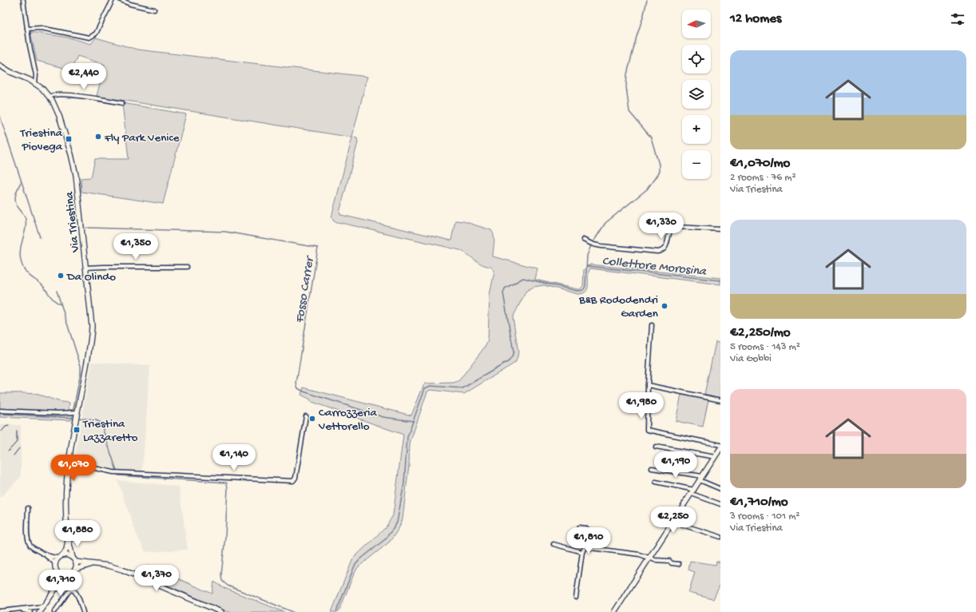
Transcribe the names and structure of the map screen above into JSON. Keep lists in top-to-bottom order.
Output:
{
  "streets": {
    "street": ["Via Triestina"]
  },
  "water": ["Collettore Morosina", "Fosso Carrer"],
  "places": {
    "other": [
      "Fly Park Venice",
      "Da Olindo",
      "B&B Rododendri Garden",
      "Carrozzeria Vettorello"
    ],
    "transit": ["Triestina Piovega", "Triestina Lazzaretto"]
  },
  "north": "left",
  "page": {
    "heading": "12 homes",
    "map_buttons": ["+", "−"],
    "list": [
      {
        "name": "€1,070/mo",
        "note": "2 rooms · 76 m² · Via Triestina"
      },
      {
        "name": "€2,250/mo",
        "note": "5 rooms · 143 m² · Via Gobbi"
      },
      {
        "name": "€1,710/mo",
        "note": "3 rooms · 101 m² · Via Triestina"
      }
    ],
    "price": [
      "€2,440",
      "€1,330",
      "€1,350",
      "€1,980",
      "€1,140",
      "€1,190",
      "€1,070",
      "€2,250",
      "€1,880",
      "€1,810",
      "€1,370",
      "€1,710"
    ]
  }
}
